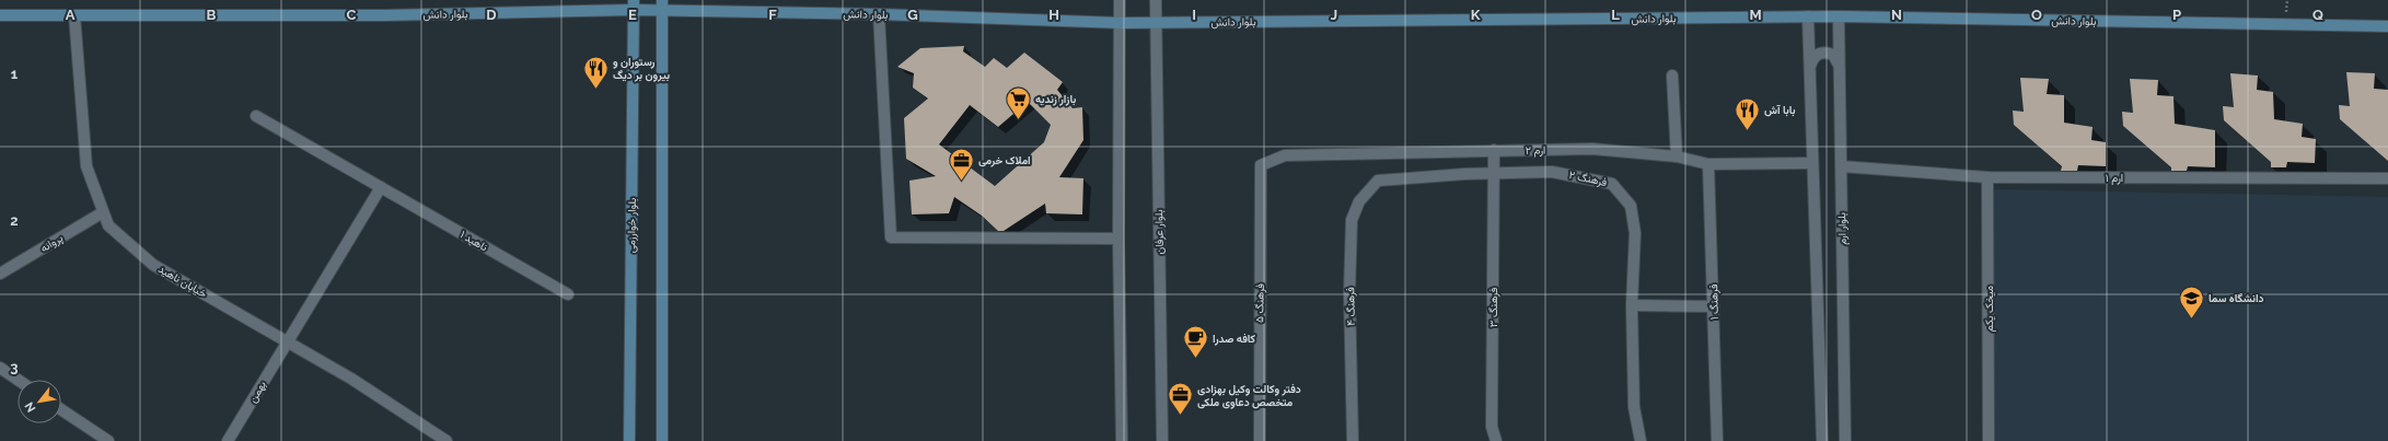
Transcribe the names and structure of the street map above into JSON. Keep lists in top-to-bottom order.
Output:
{
  "streets": {
    "main road": ["بلوار دانش", "بلوار خوارزمی"],
    "street": [
      "ارم ۲",
      "ارم ۱",
      "فرهنگ ۲",
      "بلوار ارم",
      "بلوار عرفان",
      "ناهید ۱",
      "پروانه",
      "خیابان ناهید",
      "فرهنگ ۱",
      "فرهنگ ۵",
      "فرهنگ ۴",
      "فرهنگ ۳",
      "میخک یکم",
      "بهمن"
    ]
  },
  "crossings": [
    ["بلوار دانش", "بلوار خوارزمی"],
    ["بلوار دانش", "بلوار ارم"],
    ["بلوار دانش", "بلوار عرفان"],
    ["بلوار دانش", "خیابان ناهید"],
    ["ارم ۲", "فرهنگ ۱"],
    ["ارم ۲", "فرهنگ ۵"],
    ["ارم ۲", "فرهنگ ۳"],
    ["ارم ۱", "بلوار ارم"],
    ["ارم ۱", "میخک یکم"],
    ["فرهنگ ۲", "فرهنگ ۴"],
    ["فرهنگ ۲", "فرهنگ ۳"],
    ["پروانه", "خیابان ناهید"],
    ["خیابان ناهید", "بهمن"]
  ],
  "places": {
    "restaurant": ["رستوران و بیرون بر دیگ", "بابا آش"],
    "supermarket": ["بازار زندیه"],
    "office": ["املاک خرمی", "دفتر وکالت وکیل بهزادی متخصص دعاوی ملکی"],
    "school or university": ["دانشگاه سما"],
    "cafe": ["کافه صدرا"]
  },
  "north": "bottom left",
  "grid": {
    "columns": [
      "A",
      "B",
      "C",
      "D",
      "E",
      "F",
      "G",
      "H",
      "I",
      "J",
      "K",
      "L",
      "M",
      "N",
      "O",
      "P",
      "Q"
    ],
    "rows": ["1", "2", "3"]
  }
}
